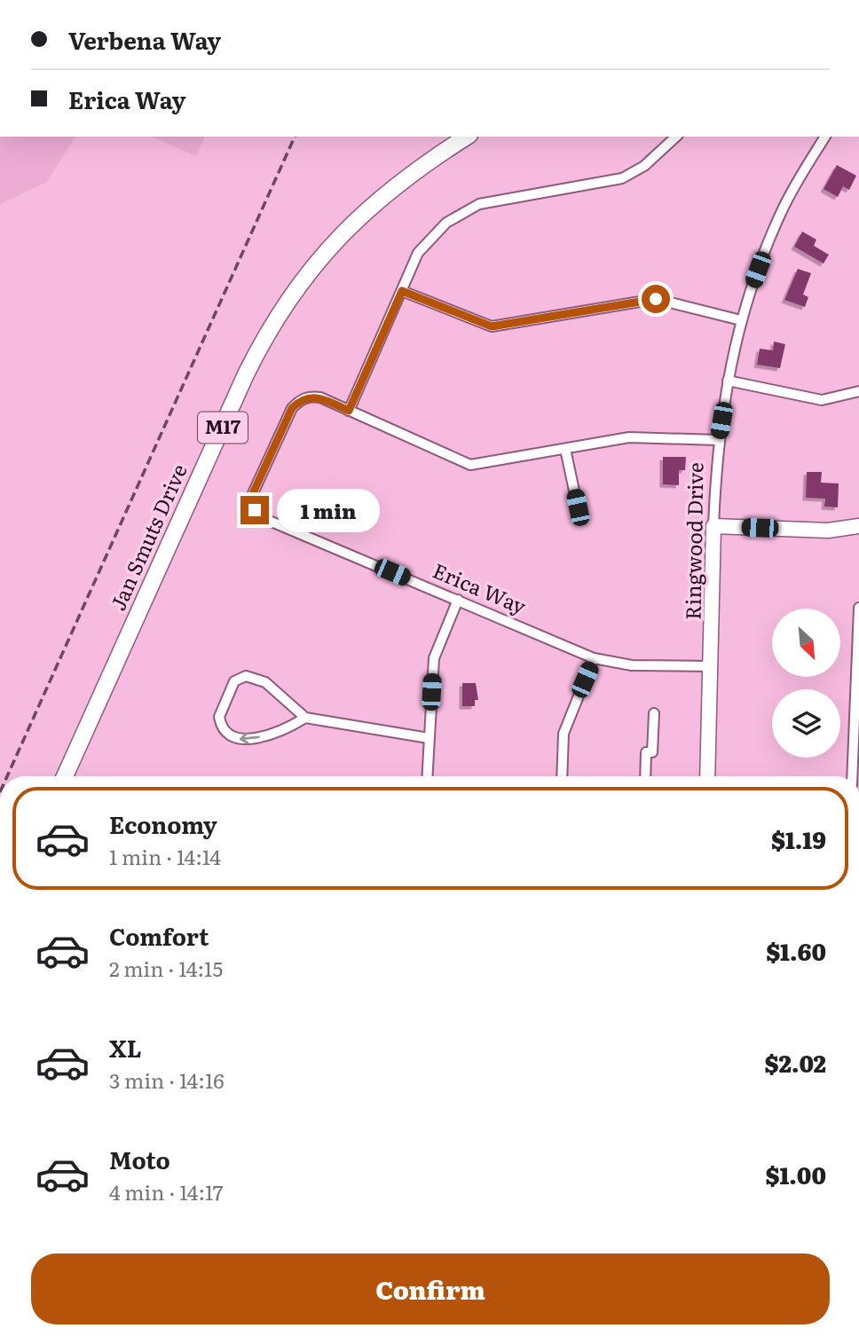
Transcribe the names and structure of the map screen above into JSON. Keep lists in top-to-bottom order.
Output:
{
  "streets": {
    "main road": ["M17", "Jan Smuts Drive"],
    "street": ["Ringwood Drive", "Erica Way"]
  },
  "crossings": [
    ["Ringwood Drive", "Erica Way"]
  ],
  "north": "bottom right",
  "page": {
    "banner": ["Verbena Way", "Erica Way"],
    "bubble": "1 min",
    "list": [
      {
        "name": "Economy",
        "note": "1 min · 14:14",
        "value": "$1.19"
      },
      {
        "name": "Comfort",
        "note": "2 min · 14:15",
        "value": "$1.60"
      },
      {
        "name": "XL",
        "note": "3 min · 14:16",
        "value": "$2.02"
      },
      {
        "name": "Moto",
        "note": "4 min · 14:17",
        "value": "$1.00"
      }
    ],
    "buttons": "Confirm"
  }
}
